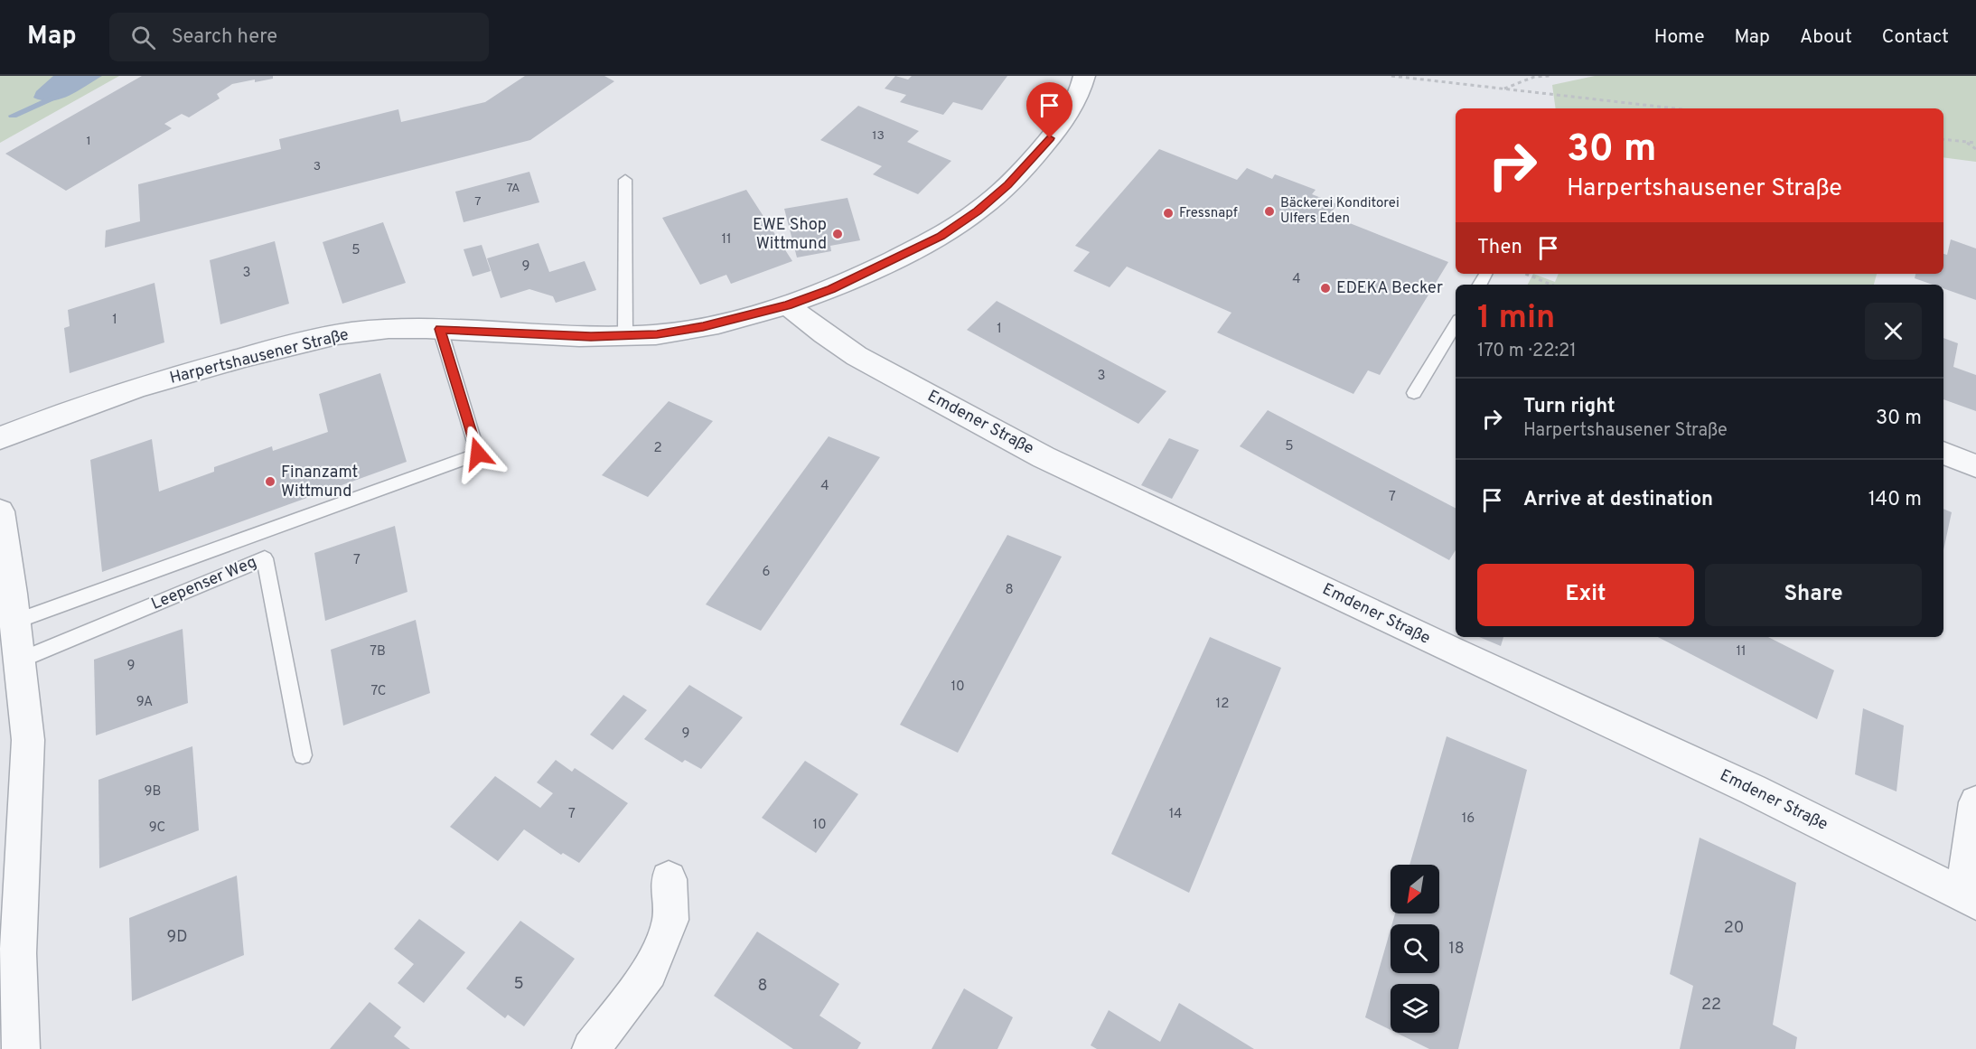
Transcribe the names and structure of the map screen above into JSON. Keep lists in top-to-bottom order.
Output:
{
  "streets": {
    "street": ["Harpertshausener Straße", "Emdener Straße"],
    "lane": ["Leepenser Weg"]
  },
  "crossings": [
    ["Harpertshausener Straße", "Emdener Straße"]
  ],
  "places": [
    "Bäckerei Konditorei Ulfers Eden",
    "Fressnapf",
    "EWE Shop Wittmund",
    "EDEKA Becker",
    "Finanzamt Wittmund"
  ],
  "house_numbers": [
    "13",
    "1",
    "3",
    "7A",
    "7",
    "11",
    "5",
    "9",
    "3",
    "4",
    "1",
    "1",
    "3",
    "5",
    "2",
    "4",
    "7",
    "7",
    "6",
    "8",
    "7B",
    "11",
    "9",
    "10",
    "7C",
    "9A",
    "12",
    "9",
    "9B",
    "7",
    "14",
    "16",
    "10",
    "9C",
    "20",
    "9D",
    "18",
    "5",
    "8",
    "22"
  ],
  "north": "bottom left",
  "page": {
    "header": "Map",
    "search": "Search here",
    "nav": [
      "Home",
      "Map",
      "About",
      "Contact"
    ],
    "turn": ["30 m", "Harpertshausener Straße"],
    "then": "Then",
    "heading": ["1 min", "170 m · 22:21"],
    "list": [
      {
        "name": "Turn right",
        "note": "Harpertshausener Straße",
        "value": "30 m"
      },
      {
        "name": "Arrive at destination",
        "value": "140 m"
      }
    ],
    "buttons": ["Exit", "Share"]
  }
}
